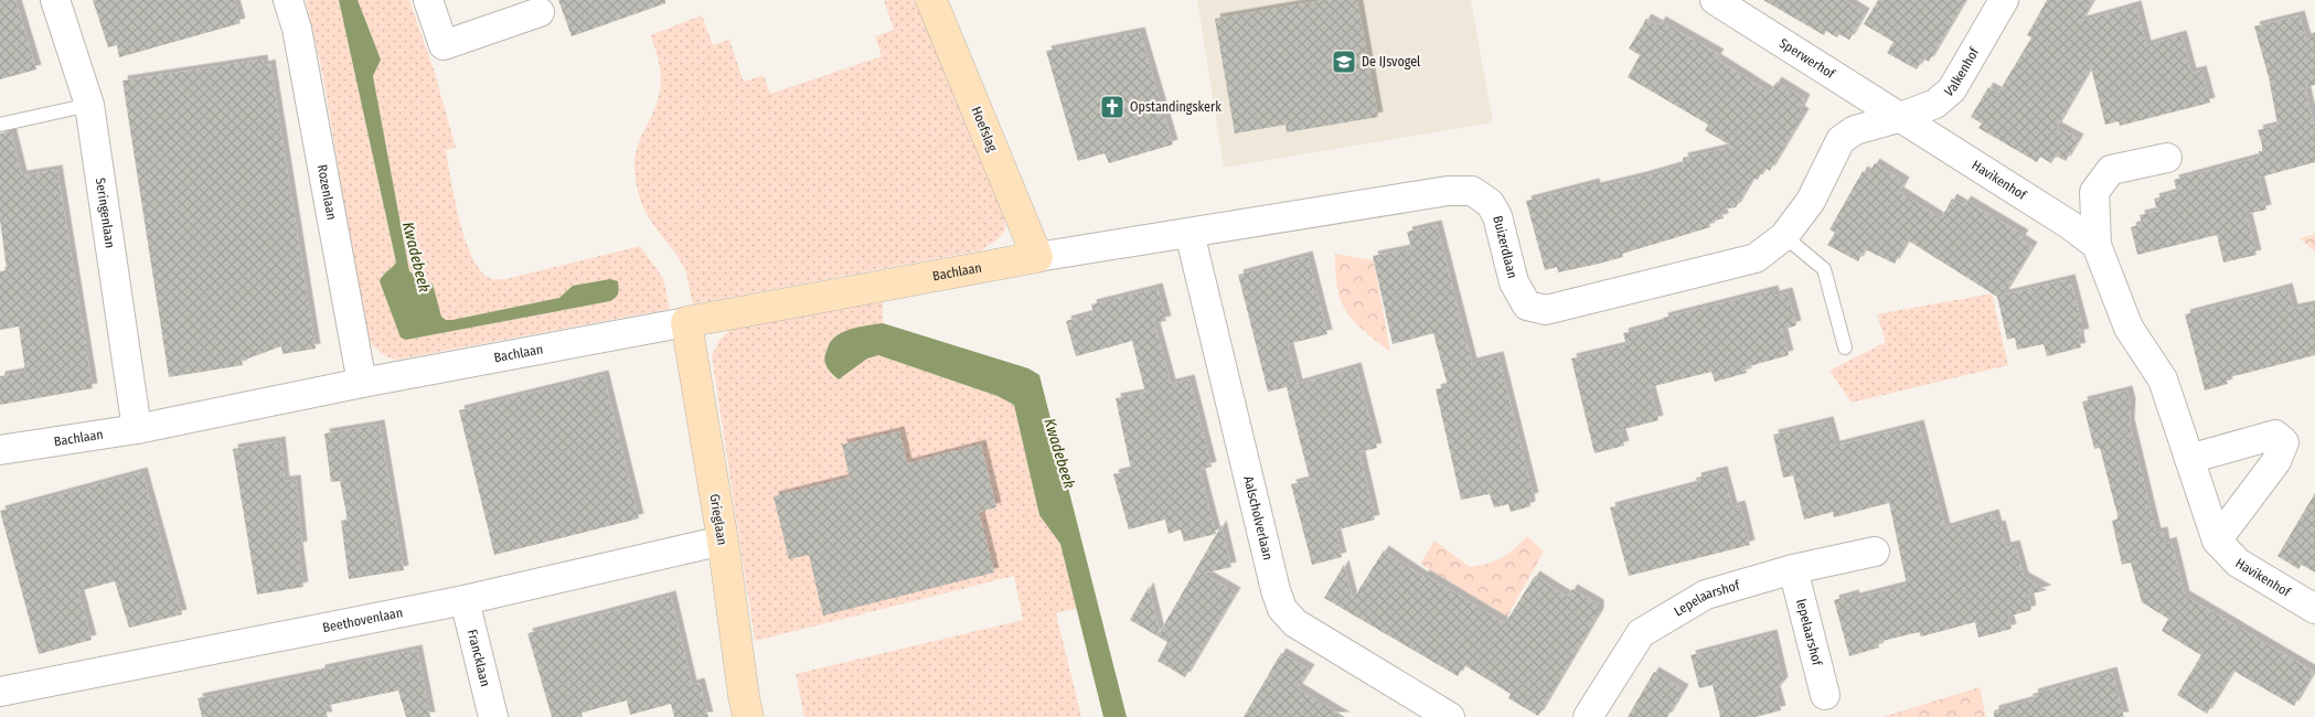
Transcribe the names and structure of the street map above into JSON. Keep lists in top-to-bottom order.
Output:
{
  "streets": {
    "street": [
      "Sperwerhof",
      "Valkenhof",
      "Hoefslag",
      "Havikenhof",
      "Rozenlaan",
      "Seringenlaan",
      "Buizerdlaan",
      "Bachlaan",
      "Aalscholverlaan",
      "Grieglaan",
      "Lepelaarshof",
      "Beethovenlaan",
      "lepelaarshof",
      "Francklaan"
    ]
  },
  "crossings": [
    ["Sperwerhof", "Valkenhof"],
    ["Sperwerhof", "Havikenhof"],
    ["Sperwerhof", "Buizerdlaan"],
    ["Valkenhof", "Havikenhof"],
    ["Valkenhof", "Buizerdlaan"],
    ["Hoefslag", "Buizerdlaan"],
    ["Hoefslag", "Bachlaan"],
    ["Havikenhof", "Buizerdlaan"],
    ["Rozenlaan", "Bachlaan"],
    ["Seringenlaan", "Bachlaan"],
    ["Buizerdlaan", "Bachlaan"],
    ["Buizerdlaan", "Aalscholverlaan"],
    ["Bachlaan", "Grieglaan"],
    ["Grieglaan", "Beethovenlaan"],
    ["Lepelaarshof", "lepelaarshof"],
    ["Beethovenlaan", "Francklaan"]
  ],
  "water": ["Kwadebeek"],
  "places": {
    "school or university": ["De IJsvogel"],
    "church": ["Opstandingskerk"]
  }
}
